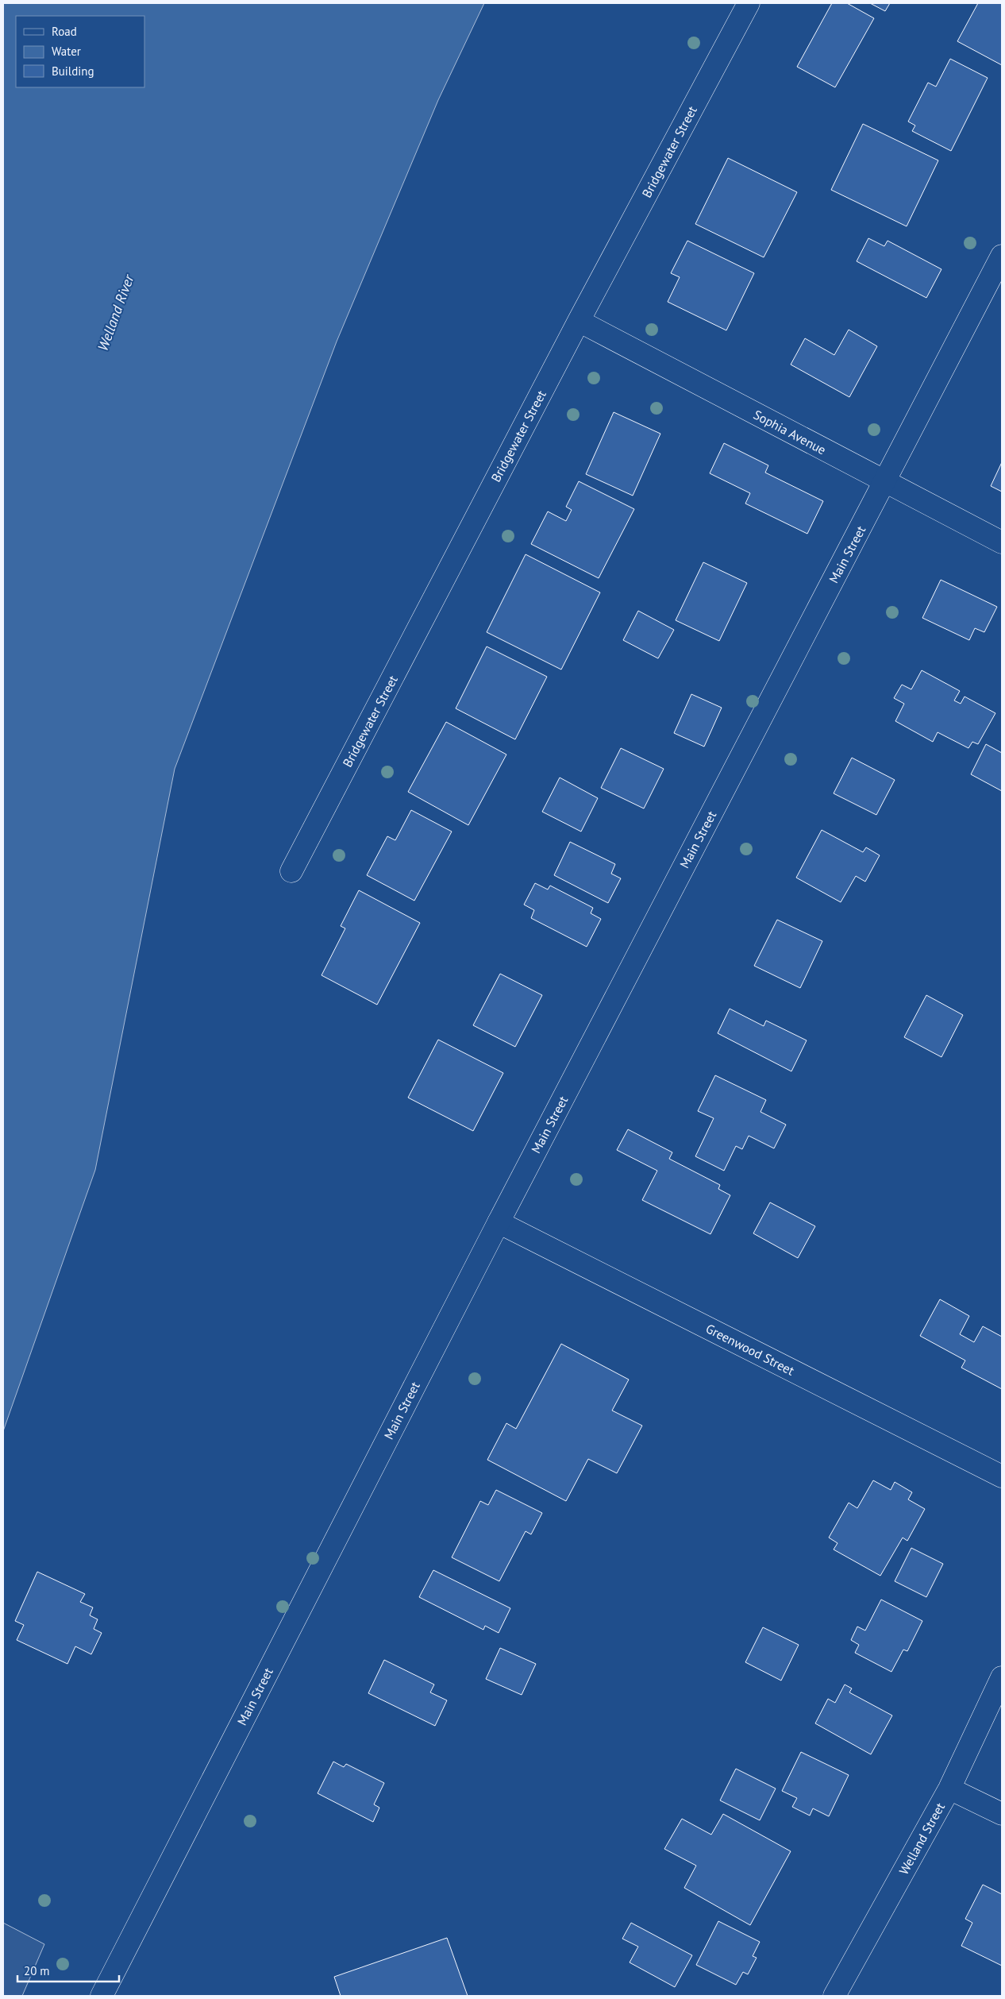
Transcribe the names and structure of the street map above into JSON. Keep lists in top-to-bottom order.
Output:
{
  "streets": {
    "street": [
      "Bridgewater Street",
      "Sophia Avenue",
      "Main Street",
      "Greenwood Street",
      "Welland Street"
    ]
  },
  "crossings": [
    ["Bridgewater Street", "Sophia Avenue"],
    ["Sophia Avenue", "Main Street"],
    ["Main Street", "Greenwood Street"]
  ],
  "water": ["Welland River"],
  "legend": ["Road", "Water", "Building"],
  "scale_bar": "20 m"
}
